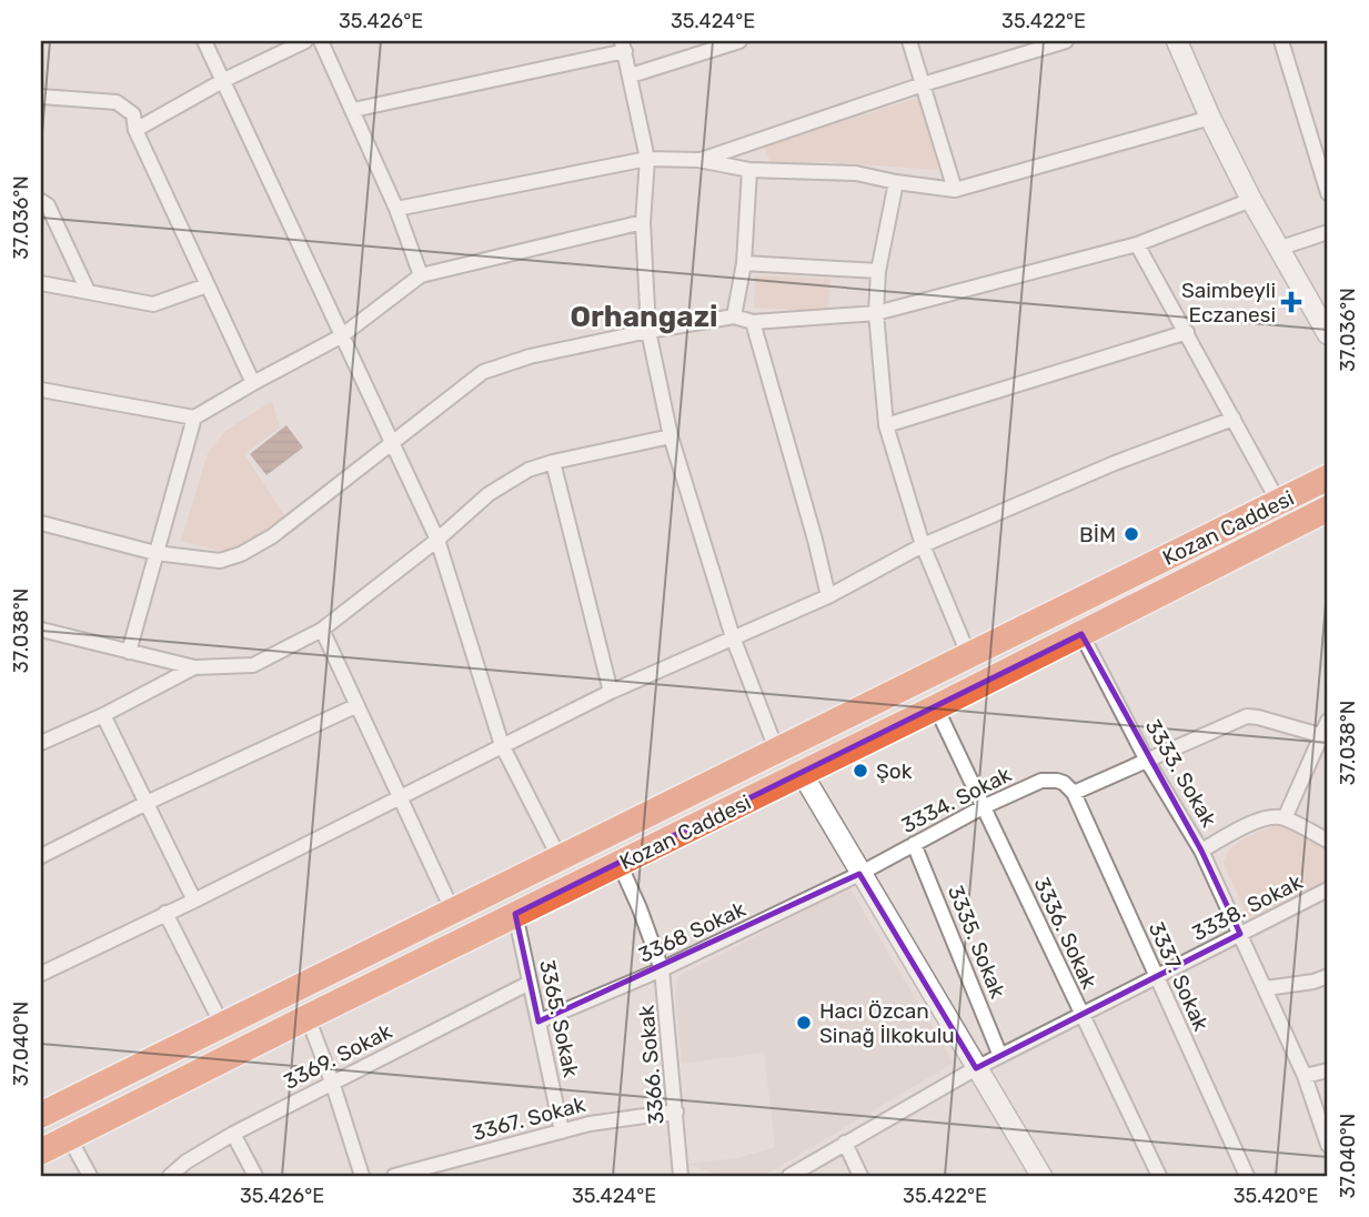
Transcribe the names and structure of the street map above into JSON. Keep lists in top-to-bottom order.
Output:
{
  "streets": {
    "highway": ["Kozan Caddesi"],
    "street": [
      "3333. Sokak",
      "3334. Sokak",
      "3338. Sokak",
      "3368 Sokak",
      "3336. Sokak",
      "3335. Sokak",
      "3337. Sokak",
      "3365. Sokak",
      "3369. Sokak",
      "3366. Sokak",
      "3367. Sokak"
    ]
  },
  "crossings": [
    ["Kozan Caddesi", "3333. Sokak"],
    ["Kozan Caddesi", "3336. Sokak"],
    ["Kozan Caddesi", "3365. Sokak"],
    ["Kozan Caddesi", "3366. Sokak"],
    ["3333. Sokak", "3338. Sokak"],
    ["3334. Sokak", "3368 Sokak"],
    ["3334. Sokak", "3336. Sokak"],
    ["3334. Sokak", "3335. Sokak"],
    ["3334. Sokak", "3337. Sokak"],
    ["3338. Sokak", "3336. Sokak"],
    ["3338. Sokak", "3335. Sokak"],
    ["3338. Sokak", "3337. Sokak"],
    ["3368 Sokak", "3365. Sokak"],
    ["3368 Sokak", "3366. Sokak"],
    ["3365. Sokak", "3369. Sokak"],
    ["3365. Sokak", "3367. Sokak"],
    ["3366. Sokak", "3367. Sokak"]
  ],
  "districts": ["Orhangazi"],
  "places": {
    "health": ["Saimbeyli Eczanesi"],
    "other": ["BİM", "Şok", "Hacı Özcan Sinağ İlkokulu"]
  },
  "coordinates": [
    "35.426°E",
    "35.424°E",
    "35.422°E",
    "37.036°N",
    "37.038°N",
    "37.040°N",
    "35.420°E"
  ]
}
